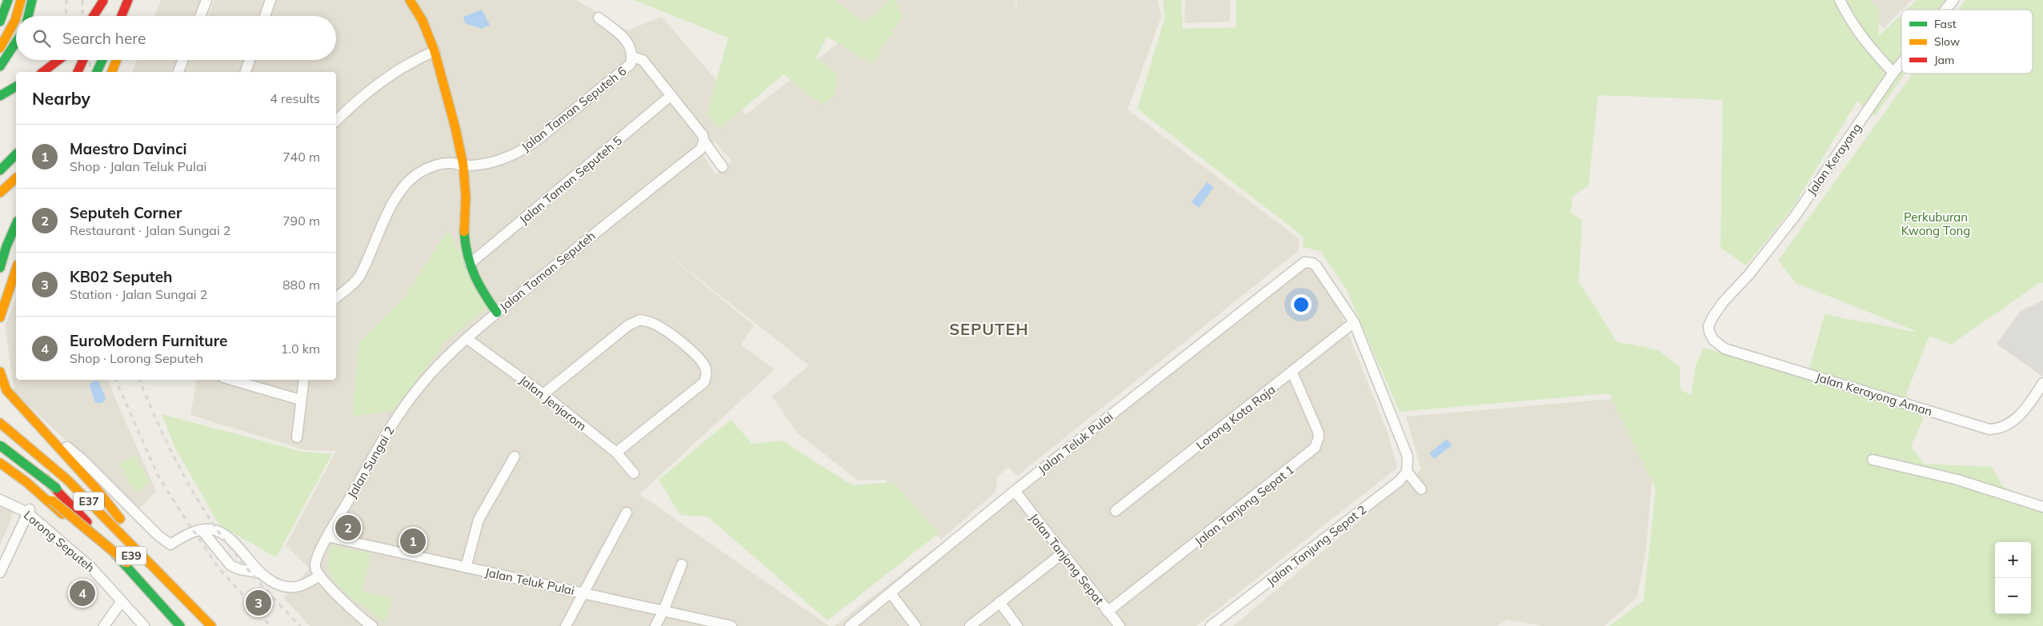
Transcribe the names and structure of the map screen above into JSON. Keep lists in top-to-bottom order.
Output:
{
  "streets": {
    "main road": ["Jalan Taman Seputeh", "E37", "E39"],
    "street": [
      "Jalan Taman Seputeh 6",
      "Jalan Kerayong",
      "Jalan Taman Seputeh 5",
      "Jalan Kerayong Aman",
      "Jalan Jenjarom",
      "Lorong Kota Raja",
      "Jalan Teluk Pulai",
      "Jalan Sungai 2",
      "Jalan Tanjong Sepat 1",
      "Lorong Seputeh",
      "Jalan Tanjung Sepat 2",
      "Jalan Tanjong Sepat"
    ]
  },
  "crossings": [
    ["Jalan Taman Seputeh 6", "Jalan Taman Seputeh"],
    ["Jalan Kerayong", "Jalan Kerayong Aman"],
    ["Jalan Taman Seputeh 5", "Jalan Taman Seputeh"],
    ["Jalan Taman Seputeh", "Jalan Sungai 2"],
    ["Jalan Jenjarom", "Jalan Sungai 2"],
    ["Lorong Kota Raja", "Jalan Teluk Pulai"],
    ["Lorong Kota Raja", "Jalan Tanjong Sepat 1"],
    ["Jalan Teluk Pulai", "Jalan Sungai 2"],
    ["Jalan Teluk Pulai", "Jalan Tanjong Sepat"],
    ["Jalan Tanjong Sepat 1", "Jalan Tanjong Sepat"]
  ],
  "districts": ["SEPUTEH"],
  "parks": ["Perkuburan Kwong Tong"],
  "legend": ["Fast", "Slow", "Jam"],
  "page": {
    "search": "Search here",
    "heading": ["Nearby", "4 results"],
    "list": [
      {
        "mark": "1",
        "name": "Maestro Davinci",
        "note": "Shop · Jalan Teluk Pulai",
        "value": "740 m"
      },
      {
        "mark": "2",
        "name": "Seputeh Corner",
        "note": "Restaurant · Jalan Sungai 2",
        "value": "790 m"
      },
      {
        "mark": "3",
        "name": "KB02 Seputeh",
        "note": "Station · Jalan Sungai 2",
        "value": "880 m"
      },
      {
        "mark": "4",
        "name": "EuroModern Furniture",
        "note": "Shop · Lorong Seputeh",
        "value": "1.0 km"
      }
    ],
    "pins": [
      "2",
      "1",
      "4",
      "3"
    ],
    "map_buttons": ["+", "−"]
  }
}
